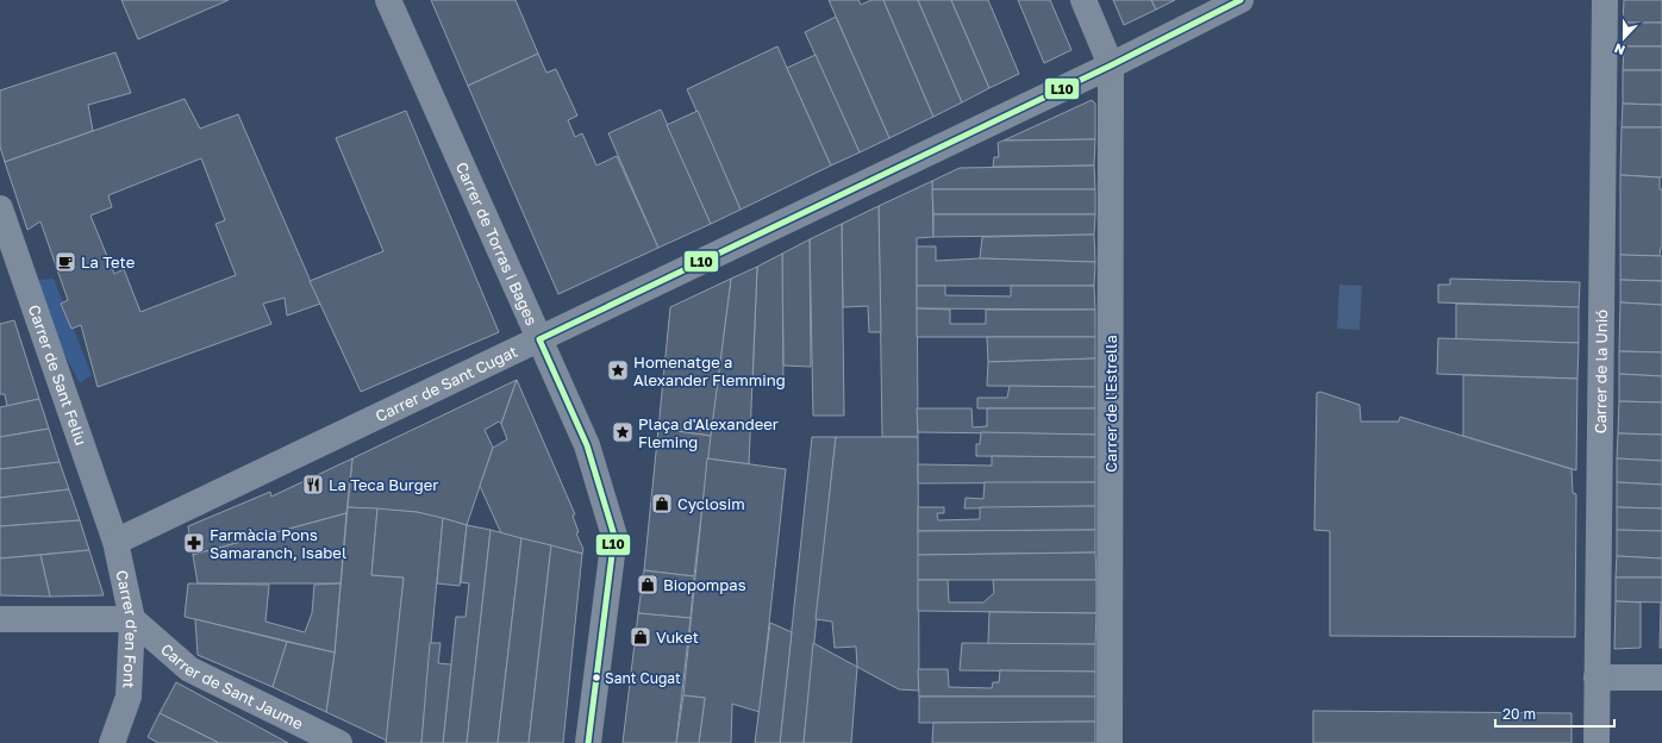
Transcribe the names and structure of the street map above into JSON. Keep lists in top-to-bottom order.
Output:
{
  "streets": {
    "street": [
      "Carrer de Torras i Bages",
      "Carrer de la Unió",
      "Carrer de Sant Feliu",
      "Carrer de Sant Cugat",
      "Carrer de l'Estrella",
      "Carrer d'en Font",
      "Carrer de Sant Jaume"
    ]
  },
  "crossings": [
    ["Carrer de Torras i Bages", "Carrer de Sant Cugat"],
    ["Carrer de Sant Feliu", "Carrer de Sant Cugat"],
    ["Carrer de Sant Feliu", "Carrer d'en Font"],
    ["Carrer de Sant Cugat", "Carrer de l'Estrella"],
    ["Carrer de Sant Cugat", "Carrer d'en Font"],
    ["Carrer d'en Font", "Carrer de Sant Jaume"]
  ],
  "places": {
    "cafe": ["La Tete"],
    "place": ["Homenatge a Alexander Flemming", "Plaça d'Alexandeer Fleming"],
    "restaurant": ["La Teca Burger"],
    "shop": ["Cyclosim", "Biopompas", "Vuket"],
    "pharmacy": ["Farmàcia Pons Samaranch, Isabel"],
    "other": ["Sant Cugat"]
  },
  "lines": ["transit line L10"],
  "scale_bar": "20 m",
  "north": "bottom"
}
